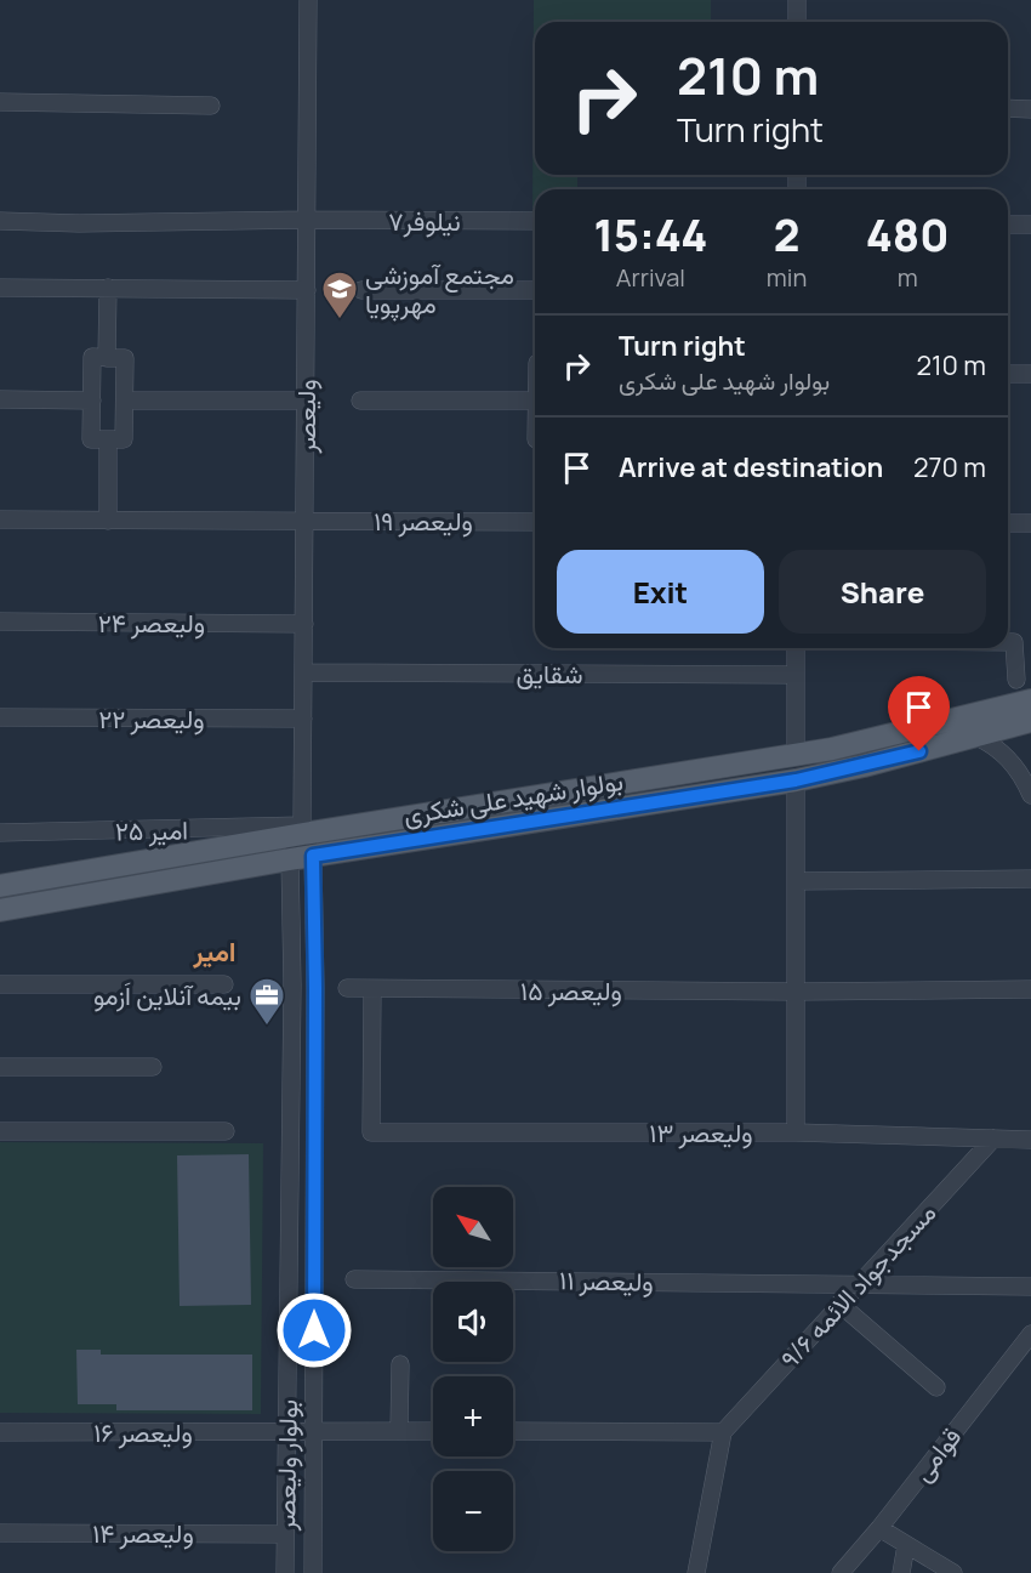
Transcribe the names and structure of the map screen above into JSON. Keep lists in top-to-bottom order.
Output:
{
  "streets": {
    "main road": ["بولوار شهید علی شکری"],
    "street": [
      "نیلوفر۷",
      "ولیعصر",
      "ولیعصر ۱۹",
      "ولیعصر ۲۴",
      "شقایق",
      "ولیعصر ۲۲",
      "امیر ۲۵",
      "ولیعصر ۱۵",
      "ولیعصر ۱۳",
      "ولیعصر ۱۱",
      "مسجدجواد الائمه ۹/۶",
      "ولیعصر ۱۶",
      "قوامی",
      "بولوار ولیعصر",
      "ولیعصر ۱۴"
    ]
  },
  "crossings": [
    ["نیلوفر۷", "ولیعصر"],
    ["ولیعصر", "ولیعصر ۱۹"],
    ["ولیعصر", "ولیعصر ۲۴"],
    ["ولیعصر", "شقایق"],
    ["ولیعصر", "ولیعصر ۲۲"],
    ["ولیعصر", "بولوار شهید علی شکری"],
    ["ولیعصر", "امیر ۲۵"],
    ["ولیعصر", "بولوار ولیعصر"],
    ["بولوار شهید علی شکری", "امیر ۲۵"],
    ["بولوار شهید علی شکری", "بولوار ولیعصر"],
    ["امیر ۲۵", "بولوار ولیعصر"],
    ["ولیعصر ۱۵", "ولیعصر ۱۳"],
    ["ولیعصر ۱۳", "مسجدجواد الائمه ۹/۶"],
    ["ولیعصر ۱۱", "مسجدجواد الائمه ۹/۶"],
    ["ولیعصر ۱۶", "بولوار ولیعصر"],
    ["بولوار ولیعصر", "ولیعصر ۱۴"]
  ],
  "districts": ["امیر"],
  "places": {
    "school or university": ["مجتمع آموزشی مهرپویا"],
    "office": ["بیمه آنلاین اَزمو"]
  },
  "north": "top left",
  "page": {
    "turn": ["210 m", "Turn right"],
    "eta": [
      "15:44",
      "Arrival",
      "2",
      "min",
      "480",
      "m"
    ],
    "list": [
      {
        "name": "Turn right",
        "note": "بولوار شهید علی شکری",
        "value": "210 m"
      },
      {
        "name": "Arrive at destination",
        "value": "270 m"
      }
    ],
    "buttons": ["Exit", "Share"],
    "map_buttons": ["+", "−"]
  }
}
